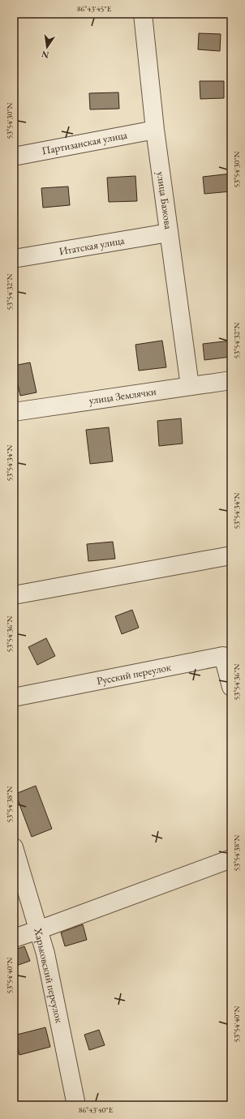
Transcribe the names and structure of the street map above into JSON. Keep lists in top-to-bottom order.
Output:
{
  "streets": {
    "street": [
      "Партизанская улица",
      "улица Бажова",
      "Итатская улица",
      "улица Землячки",
      "Русский переулок",
      "Харьковский переулок"
    ]
  },
  "crossings": [
    ["Партизанская улица", "улица Бажова"],
    ["улица Бажова", "Итатская улица"],
    ["улица Бажова", "улица Землячки"]
  ],
  "north": "bottom",
  "coordinates": [
    "86°43'45\"E",
    "53°54'30\"N",
    "53°54'32\"N",
    "53°54'34\"N",
    "53°54'36\"N",
    "53°54'38\"N",
    "53°54'40\"N",
    "86°43'40\"E"
  ]
}
